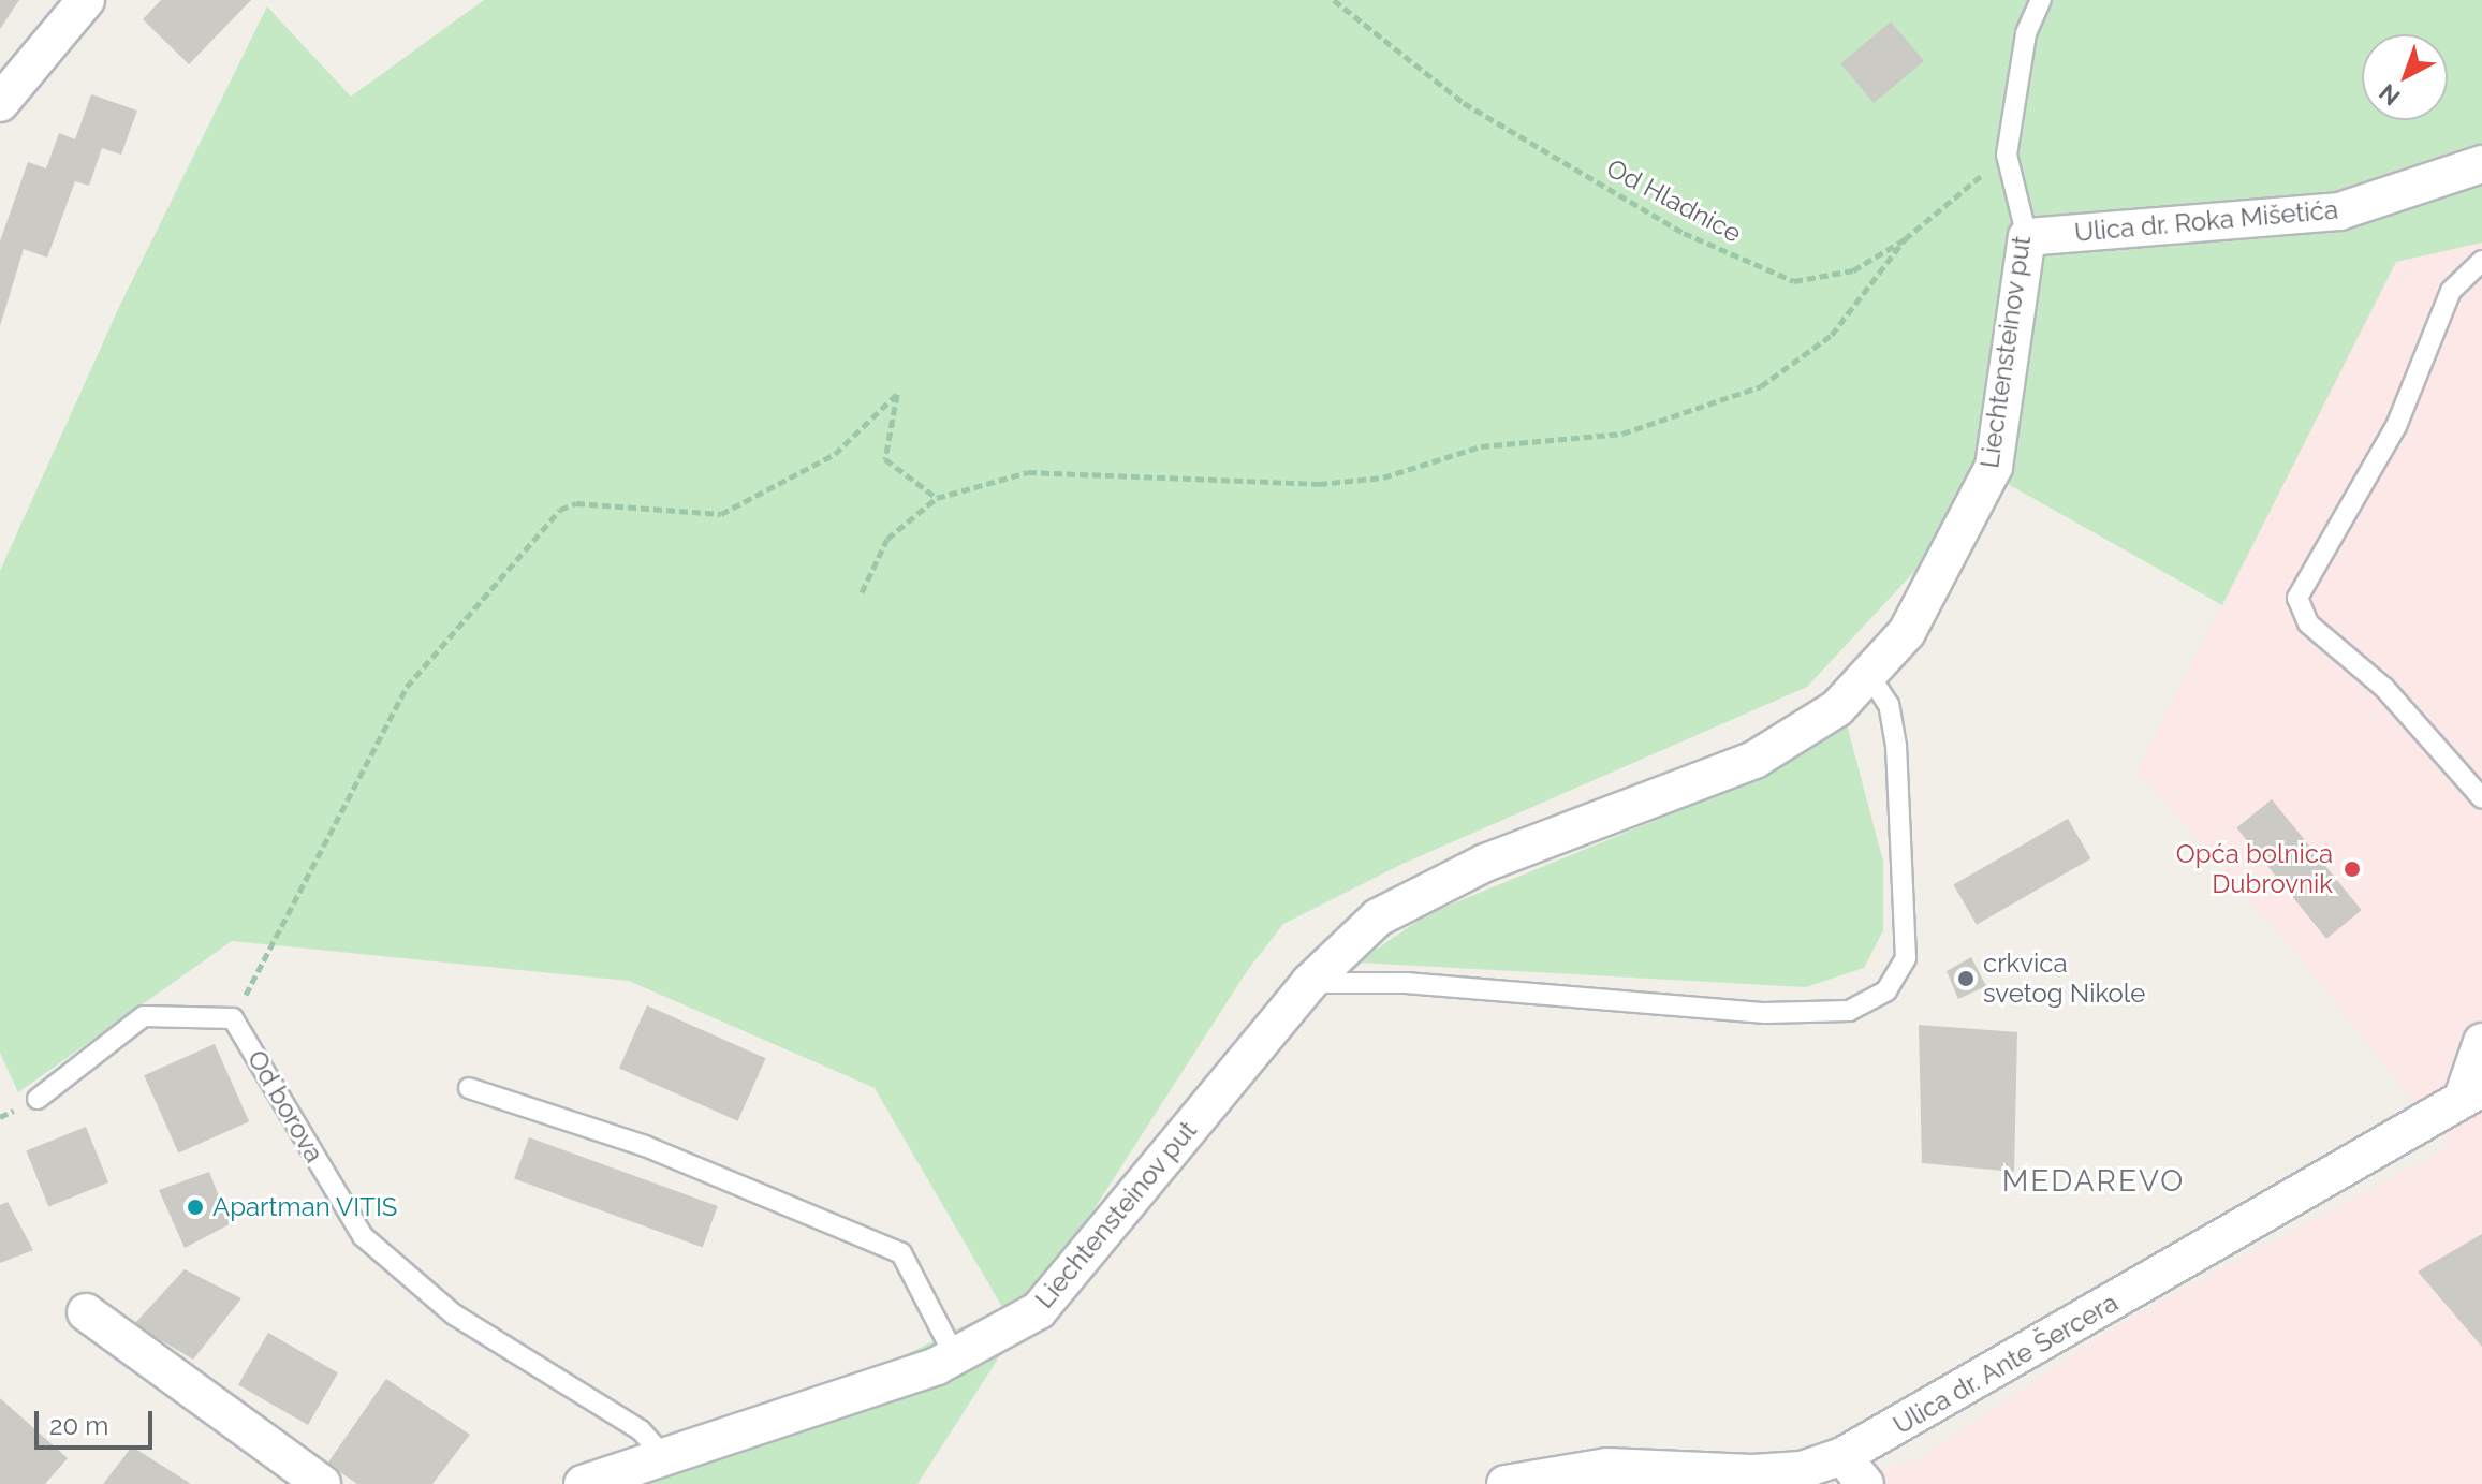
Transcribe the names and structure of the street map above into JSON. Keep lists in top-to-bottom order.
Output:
{
  "streets": {
    "street": ["Ulica dr. Roka Mišetića", "Liechtensteinov put", "Ulica dr. Ante Šercera"],
    "lane": ["Od borova"],
    "path": ["Od Hladnice"]
  },
  "crossings": [
    ["Od Hladnice", "Liechtensteinov put"],
    ["Ulica dr. Roka Mišetića", "Liechtensteinov put"],
    ["Liechtensteinov put", "Od borova"]
  ],
  "districts": ["MEDAREVO"],
  "places": ["Opća bolnica Dubrovnik", "crkvica svetog Nikole", "Apartman VITIS"],
  "scale_bar": "20 m",
  "north": "bottom left"
}
